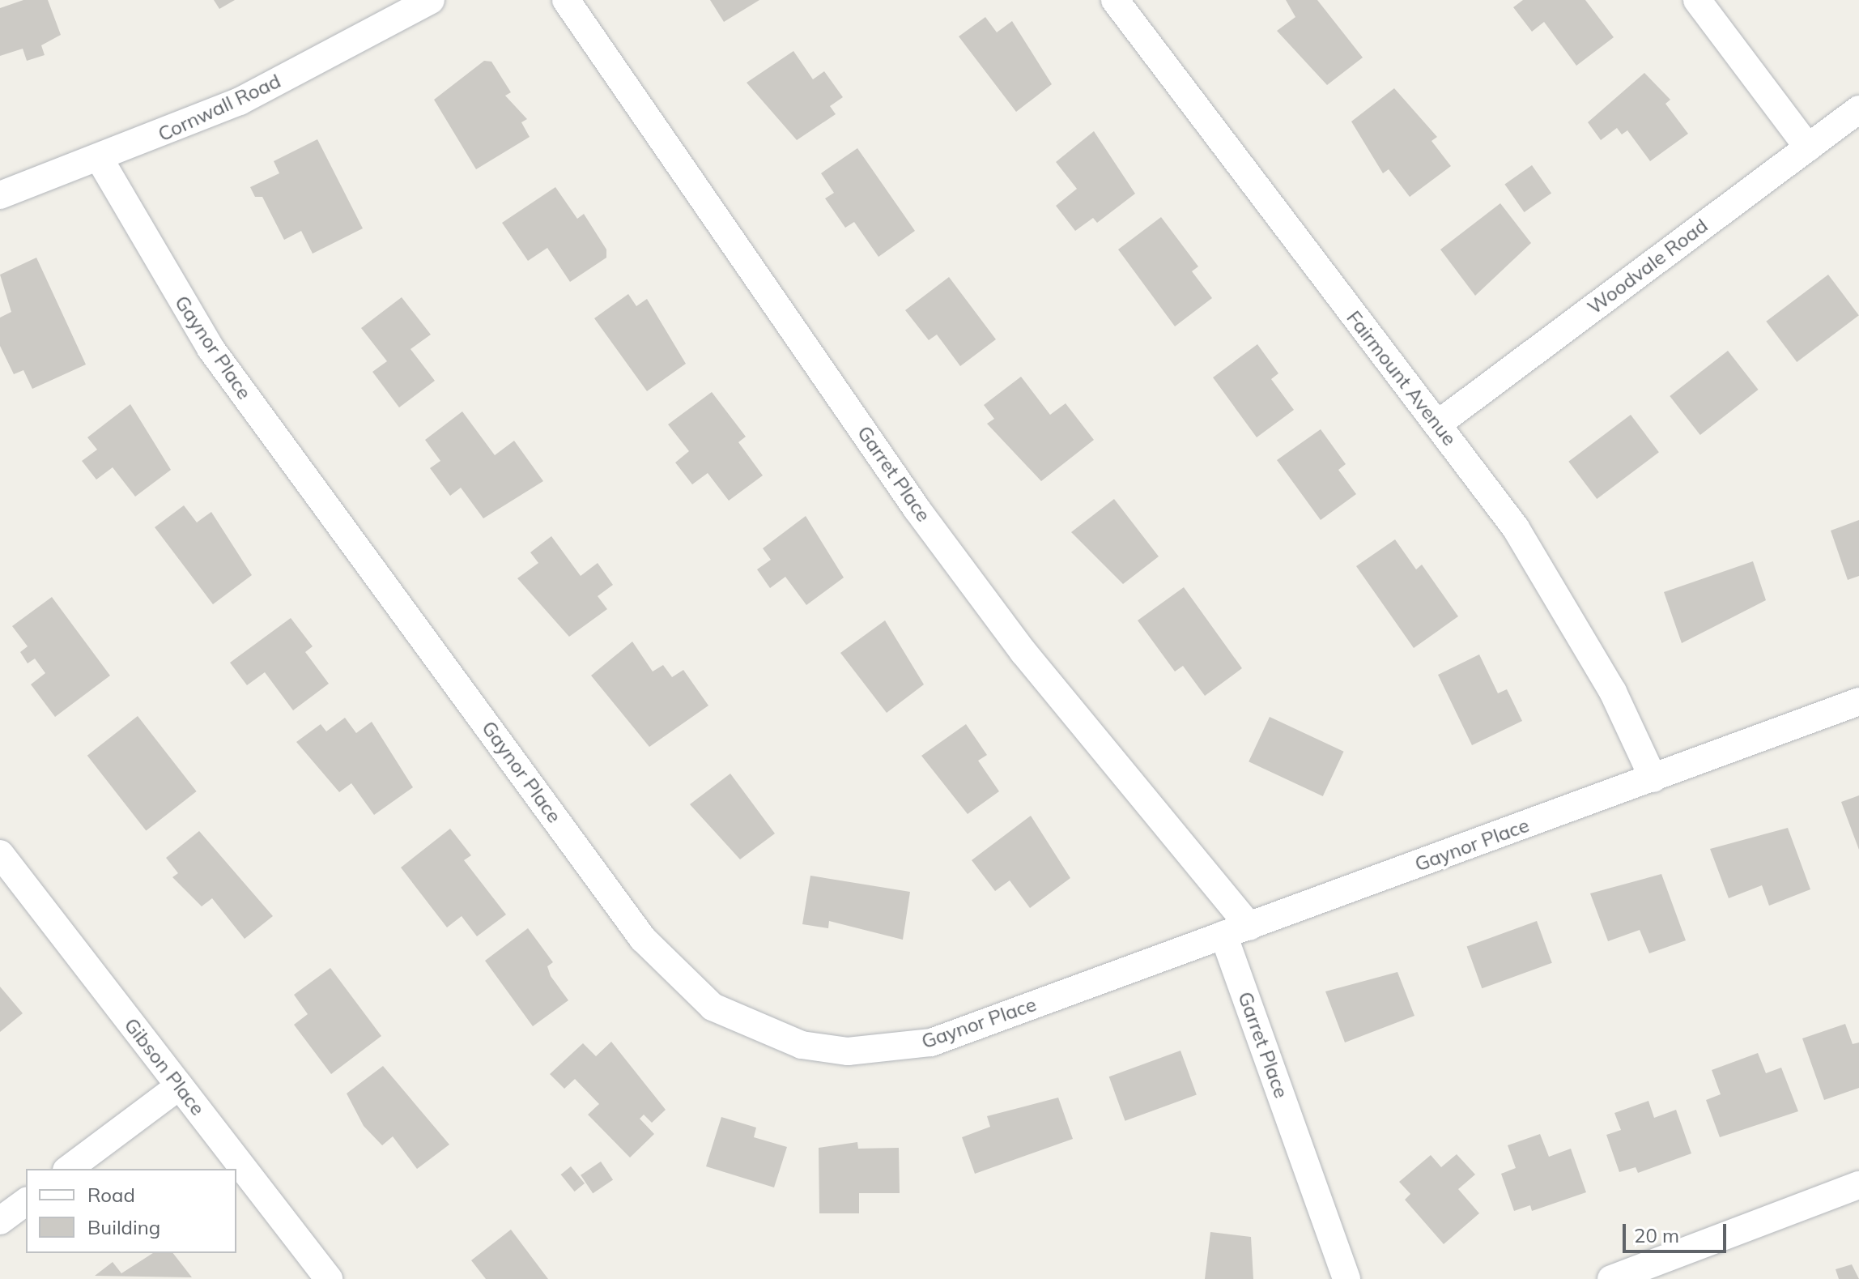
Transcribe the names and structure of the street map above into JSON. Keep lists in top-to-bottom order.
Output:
{
  "streets": {
    "street": [
      "Cornwall Road",
      "Woodvale Road",
      "Gaynor Place",
      "Fairmount Avenue",
      "Garret Place",
      "Gibson Place"
    ]
  },
  "crossings": [
    ["Cornwall Road", "Gaynor Place"],
    ["Woodvale Road", "Fairmount Avenue"],
    ["Gaynor Place", "Fairmount Avenue"],
    ["Gaynor Place", "Garret Place"]
  ],
  "legend": ["Road", "Building"],
  "scale_bar": "20 m"
}
